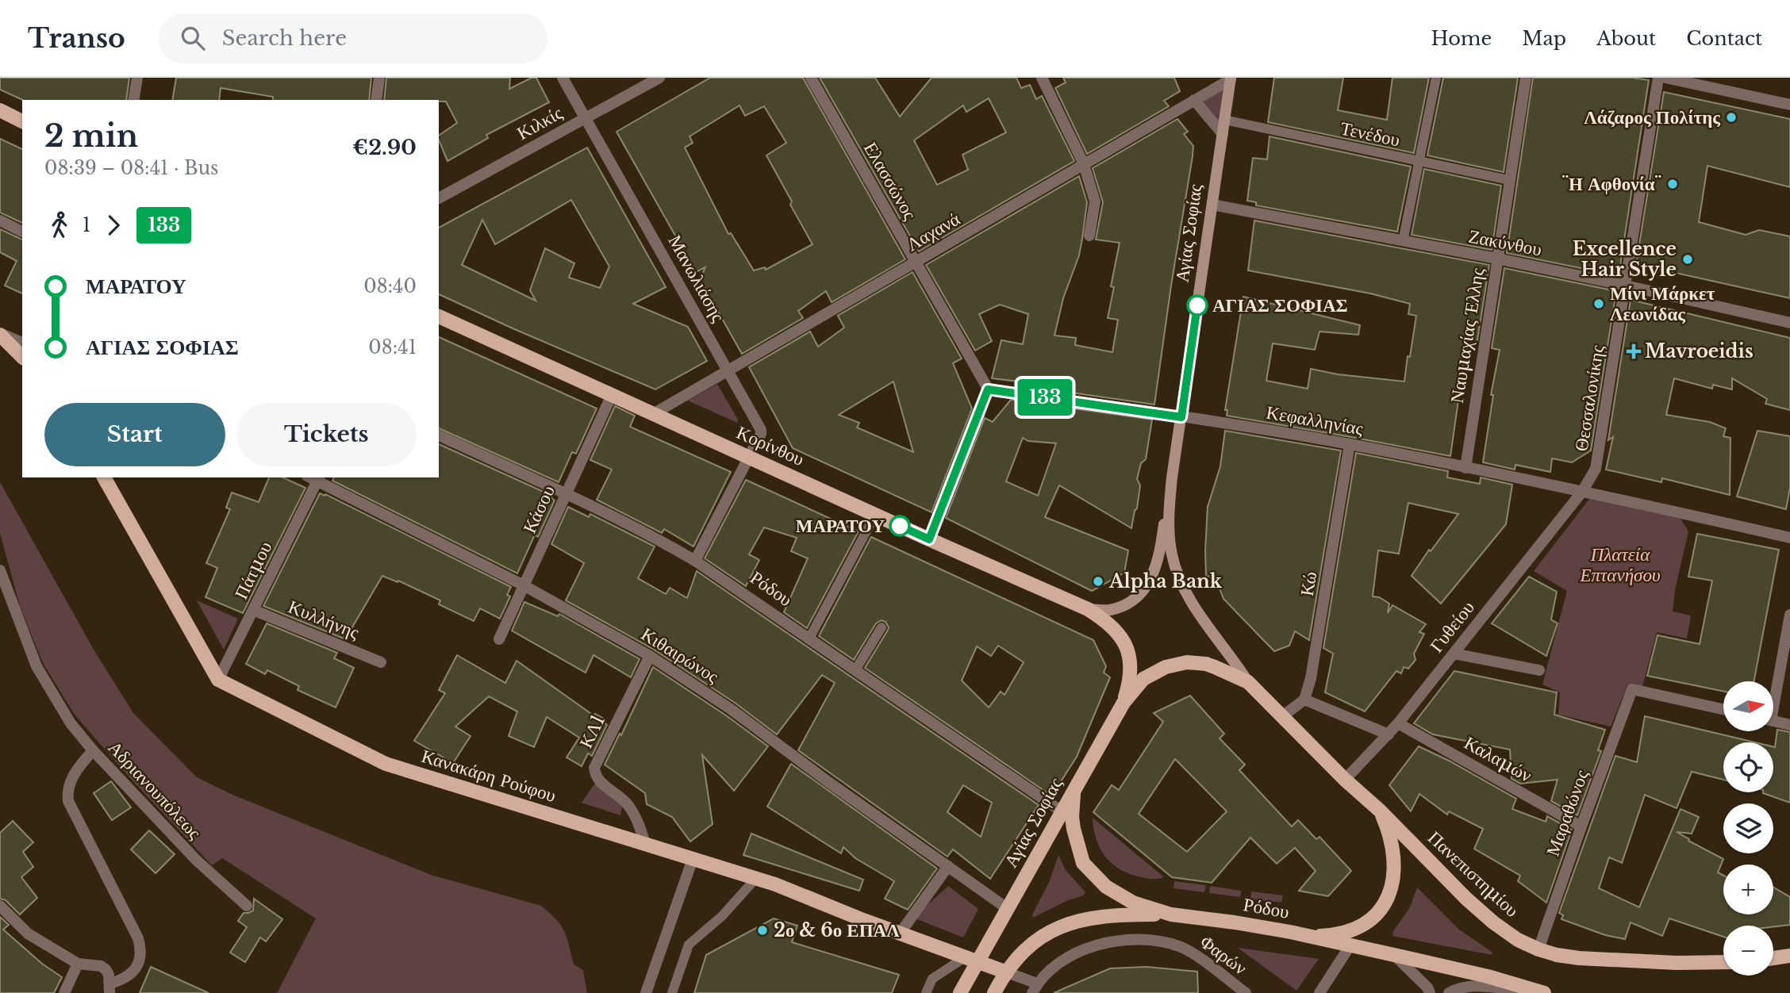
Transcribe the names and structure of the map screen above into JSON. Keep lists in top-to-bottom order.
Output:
{
  "streets": {
    "main road": [
      "Αγίας Σοφίας",
      "Κορίνθου",
      "Ρόδου",
      "Κανακάρη Ρούφου",
      "Πανεπιστημίου"
    ],
    "street": [
      "Κιλκίς",
      "Ελασσώνος",
      "Λαχανά",
      "Ζακύνθου",
      "Μανωλιάσης",
      "Ναυμαχίας Έλλης",
      "Θεσσαλονίκης",
      "Κεφαλληνίας",
      "Κάσου",
      "Πάτμου",
      "Κώ",
      "Κυλλήνης",
      "Γυθείου",
      "Κιθαιρώνος",
      "ΚΛ1",
      "Καλαμών",
      "Αδριανουπόλεως",
      "Μαραθώνος",
      "Φαρών"
    ],
    "lane": ["Τενέδου"]
  },
  "crossings": [
    ["Κιλκίς", "Μανωλιάσης"],
    ["Τενέδου", "Αγίας Σοφίας"],
    ["Τενέδου", "Ναυμαχίας Έλλης"],
    ["Ελασσώνος", "Λαχανά"],
    ["Ελασσώνος", "Κεφαλληνίας"],
    ["Λαχανά", "Αγίας Σοφίας"],
    ["Λαχανά", "Μανωλιάσης"],
    ["Λαχανά", "Κορίνθου"],
    ["Αγίας Σοφίας", "Ζακύνθου"],
    ["Αγίας Σοφίας", "Κεφαλληνίας"],
    ["Αγίας Σοφίας", "Κορίνθου"],
    ["Αγίας Σοφίας", "Ρόδου"],
    ["Αγίας Σοφίας", "Κιθαιρώνος"],
    ["Αγίας Σοφίας", "Κανακάρη Ρούφου"],
    ["Ζακύνθου", "Ναυμαχίας Έλλης"],
    ["Ζακύνθου", "Θεσσαλονίκης"],
    ["Μανωλιάσης", "Κορίνθου"],
    ["Ναυμαχίας Έλλης", "Κεφαλληνίας"],
    ["Θεσσαλονίκης", "Κεφαλληνίας"],
    ["Θεσσαλονίκης", "Γυθείου"],
    ["Κεφαλληνίας", "Κώ"],
    ["Κεφαλληνίας", "Γυθείου"],
    ["Κορίνθου", "Κάσου"],
    ["Κάσου", "Ρόδου"],
    ["Κάσου", "Κιθαιρώνος"],
    ["Πάτμου", "Κυλλήνης"],
    ["Πάτμου", "Κιθαιρώνος"],
    ["Πάτμου", "Κανακάρη Ρούφου"],
    ["Γυθείου", "Καλαμών"],
    ["Γυθείου", "Πανεπιστημίου"],
    ["Κιθαιρώνος", "ΚΛ1"],
    ["ΚΛ1", "Κανακάρη Ρούφου"],
    ["Καλαμών", "Μαραθώνος"],
    ["Μαραθώνος", "Πανεπιστημίου"]
  ],
  "parks": ["Πλατεία Επτανήσου"],
  "places": {
    "other": [
      "Λάζαρος Πολίτης",
      "¨Η Αφθονία¨",
      "Excellence Hair Style",
      "Μίνι Μάρκετ Λεωνίδας",
      "ΑΓΙΑΣ ΣΟΦΙΑΣ",
      "ΜΑΡΑΤΟΥ",
      "Alpha Bank",
      "2ο & 6ο ΕΠΑΛ"
    ],
    "health": ["Mavroeidis"]
  },
  "lines": ["bus line 133"],
  "north": "right",
  "page": {
    "header": "Transo",
    "search": "Search here",
    "nav": [
      "Home",
      "Map",
      "About",
      "Contact"
    ],
    "on_map": "133",
    "heading": ["2 min", "08:39 – 08:41 · Bus", "€2.90"],
    "legs": ["1", "133"],
    "list": [
      {
        "name": "ΜΑΡΑΤΟΥ",
        "value": "08:40"
      },
      {
        "name": "ΑΓΙΑΣ ΣΟΦΙΑΣ",
        "value": "08:41"
      }
    ],
    "buttons": ["Start", "Tickets"],
    "map_buttons": ["+", "−"]
  }
}
